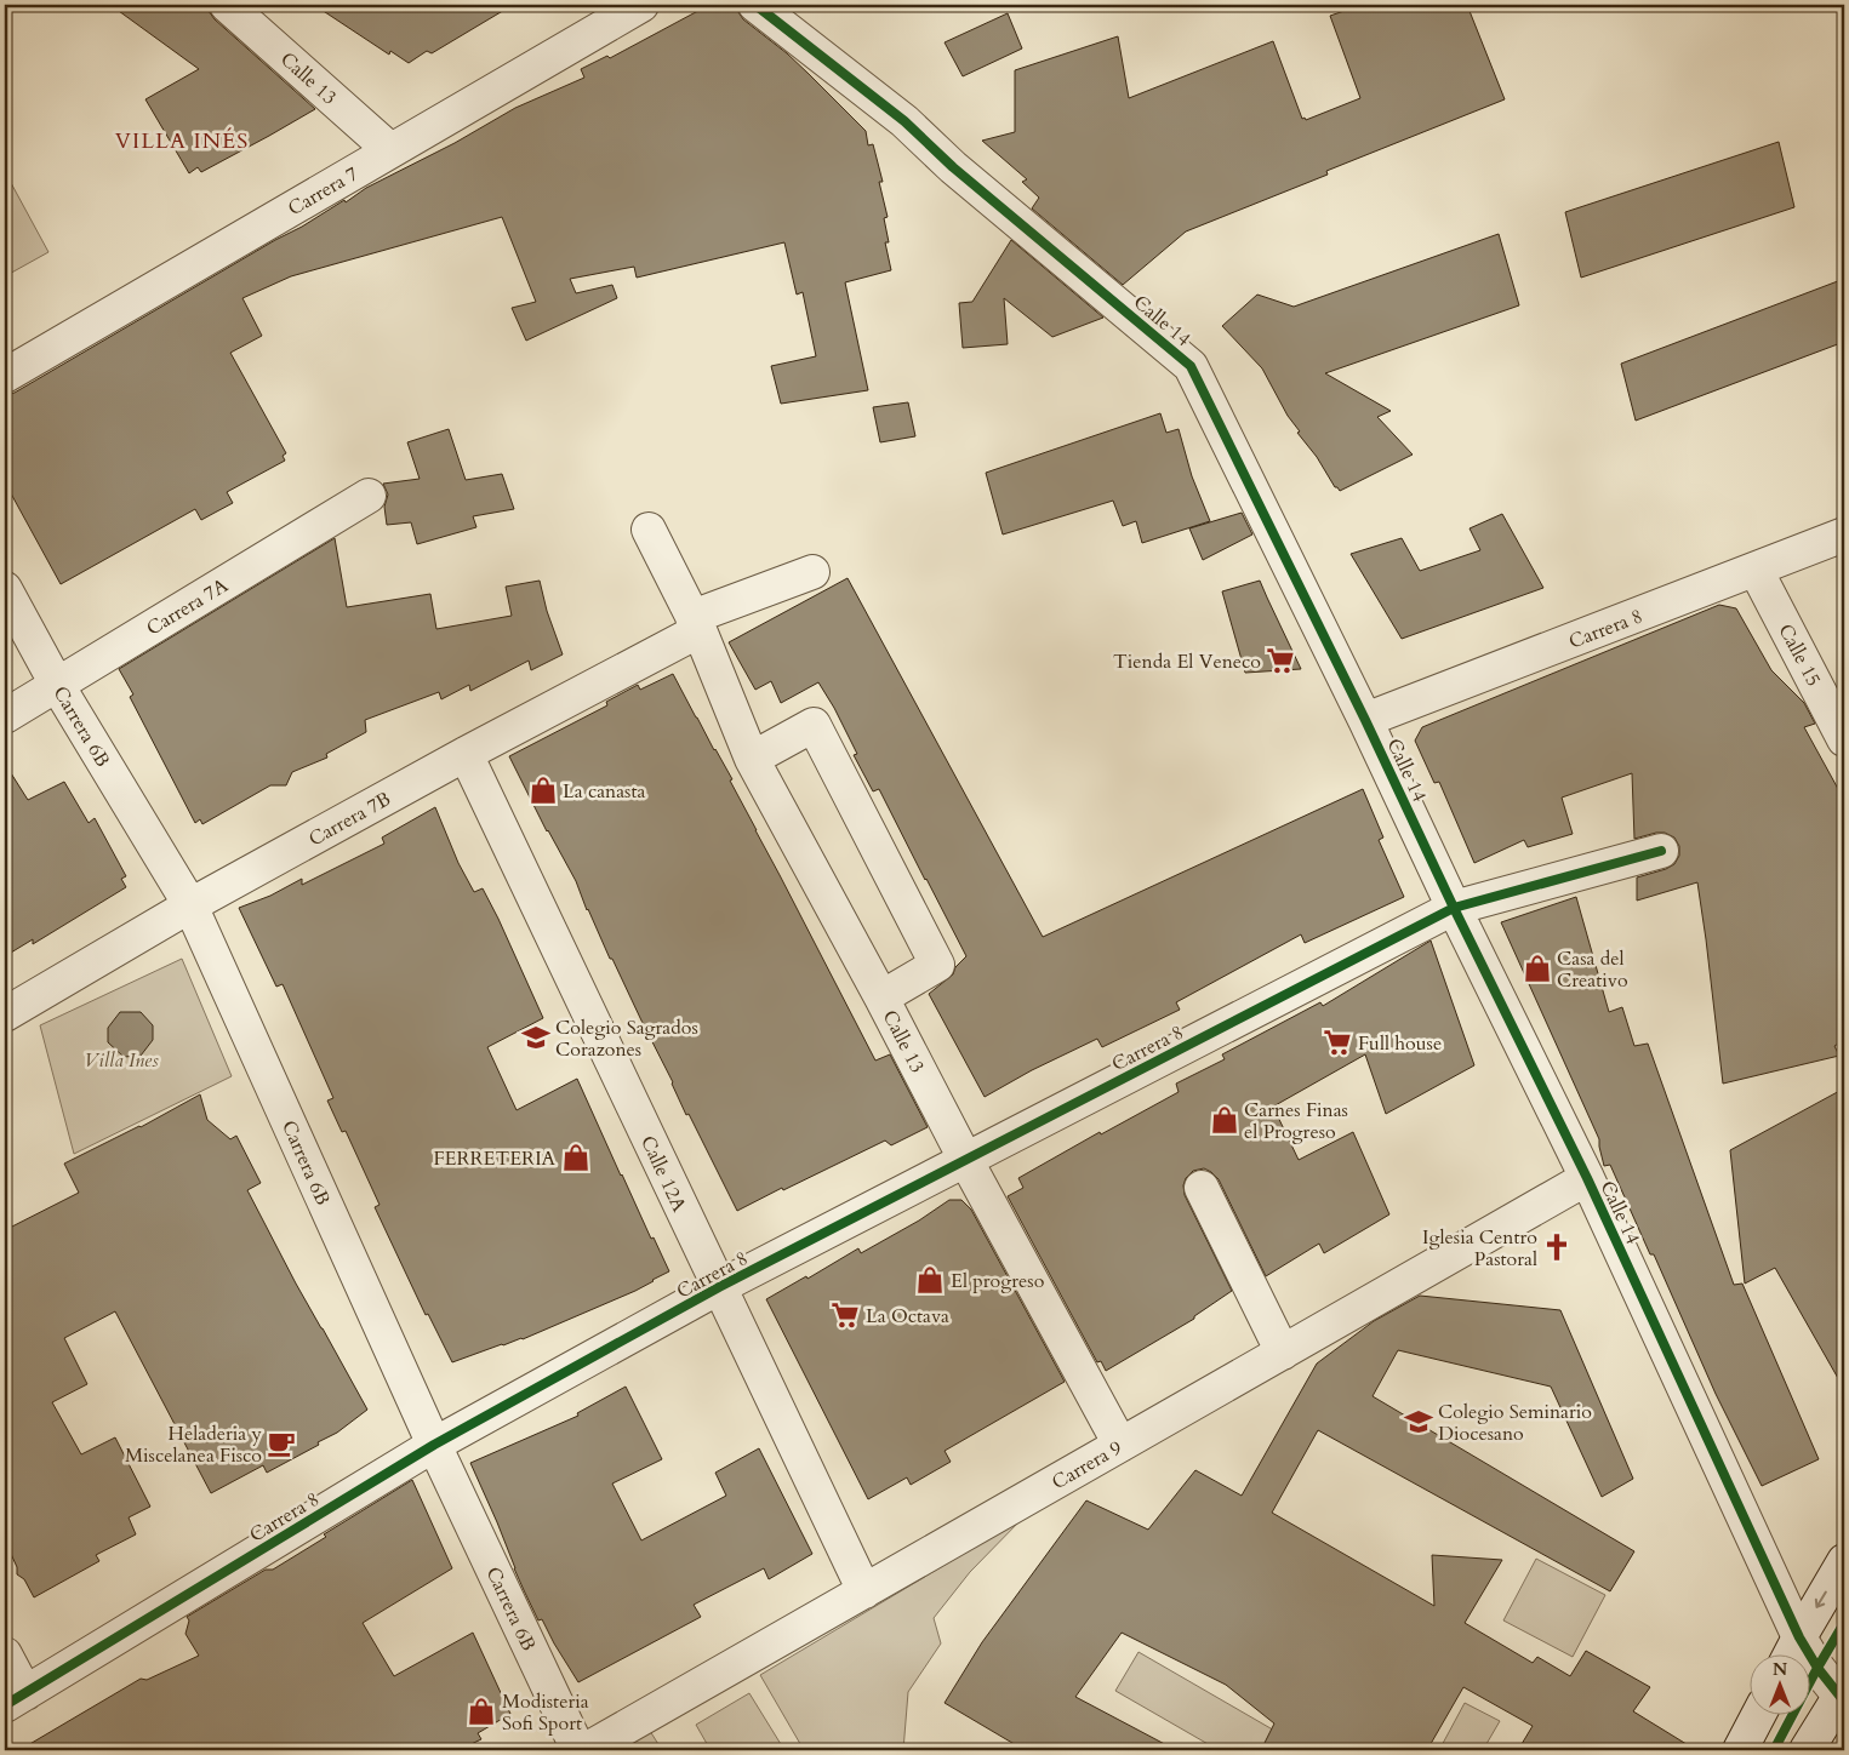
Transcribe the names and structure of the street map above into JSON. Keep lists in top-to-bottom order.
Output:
{
  "streets": {
    "street": [
      "Calle 13",
      "Carrera 7",
      "Calle 14",
      "Carrera 7A",
      "Carrera 8",
      "Calle 15",
      "Carrera 6B",
      "Carrera 7B",
      "Calle 12A",
      "Carrera 9"
    ]
  },
  "crossings": [
    ["Calle 13", "Carrera 7"],
    ["Calle 13", "Carrera 8"],
    ["Calle 13", "Carrera 7B"],
    ["Calle 13", "Carrera 9"],
    ["Calle 14", "Carrera 8"],
    ["Calle 14", "Carrera 9"],
    ["Carrera 7A", "Carrera 6B"],
    ["Carrera 8", "Calle 15"],
    ["Carrera 8", "Carrera 6B"],
    ["Carrera 8", "Calle 12A"],
    ["Carrera 6B", "Carrera 7B"],
    ["Carrera 7B", "Calle 12A"],
    ["Calle 12A", "Carrera 9"]
  ],
  "districts": ["VILLA INÉS"],
  "parks": ["Villa Ines"],
  "places": {
    "supermarket": ["Tienda El Veneco", "Full house", "La Octava"],
    "shop": [
      "La canasta",
      "Casa del Creativo",
      "Carnes Finas el Progreso",
      "FERRETERIA",
      "El progreso",
      "Modisteria Sofi Sport"
    ],
    "school or university": ["Colegio Sagrados Corazones", "Colegio Seminario Diocesano"],
    "church": ["Iglesia Centro Pastoral"],
    "cafe": ["Heladeria y Miscelanea Fisco"]
  },
  "north": "top"
}
